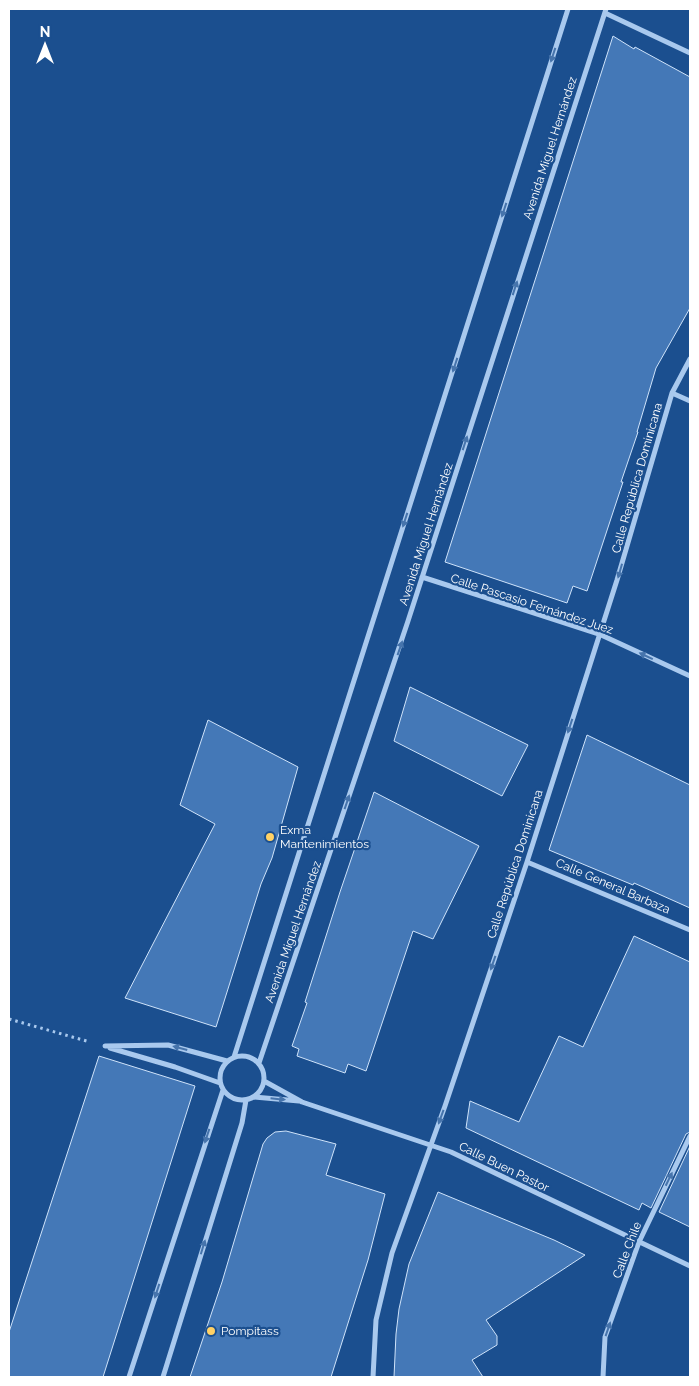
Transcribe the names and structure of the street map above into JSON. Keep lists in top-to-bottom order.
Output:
{
  "streets": {
    "street": [
      "Avenida Miguel Hernández",
      "Calle República Dominicana",
      "Calle Pascasio Fernández Juez",
      "Calle General Barbaza",
      "Calle Buen Pastor",
      "Calle Chile"
    ]
  },
  "crossings": [
    ["Avenida Miguel Hernández", "Calle Pascasio Fernández Juez"],
    ["Avenida Miguel Hernández", "Calle Buen Pastor"],
    ["Calle República Dominicana", "Calle Pascasio Fernández Juez"],
    ["Calle República Dominicana", "Calle General Barbaza"],
    ["Calle República Dominicana", "Calle Buen Pastor"],
    ["Calle Buen Pastor", "Calle Chile"]
  ],
  "one_way": ["Calle República Dominicana", "Calle Pascasio Fernández Juez", "Calle Chile"],
  "places": ["Exma Mantenimientos", "Pompitass"],
  "north": "top"
}
